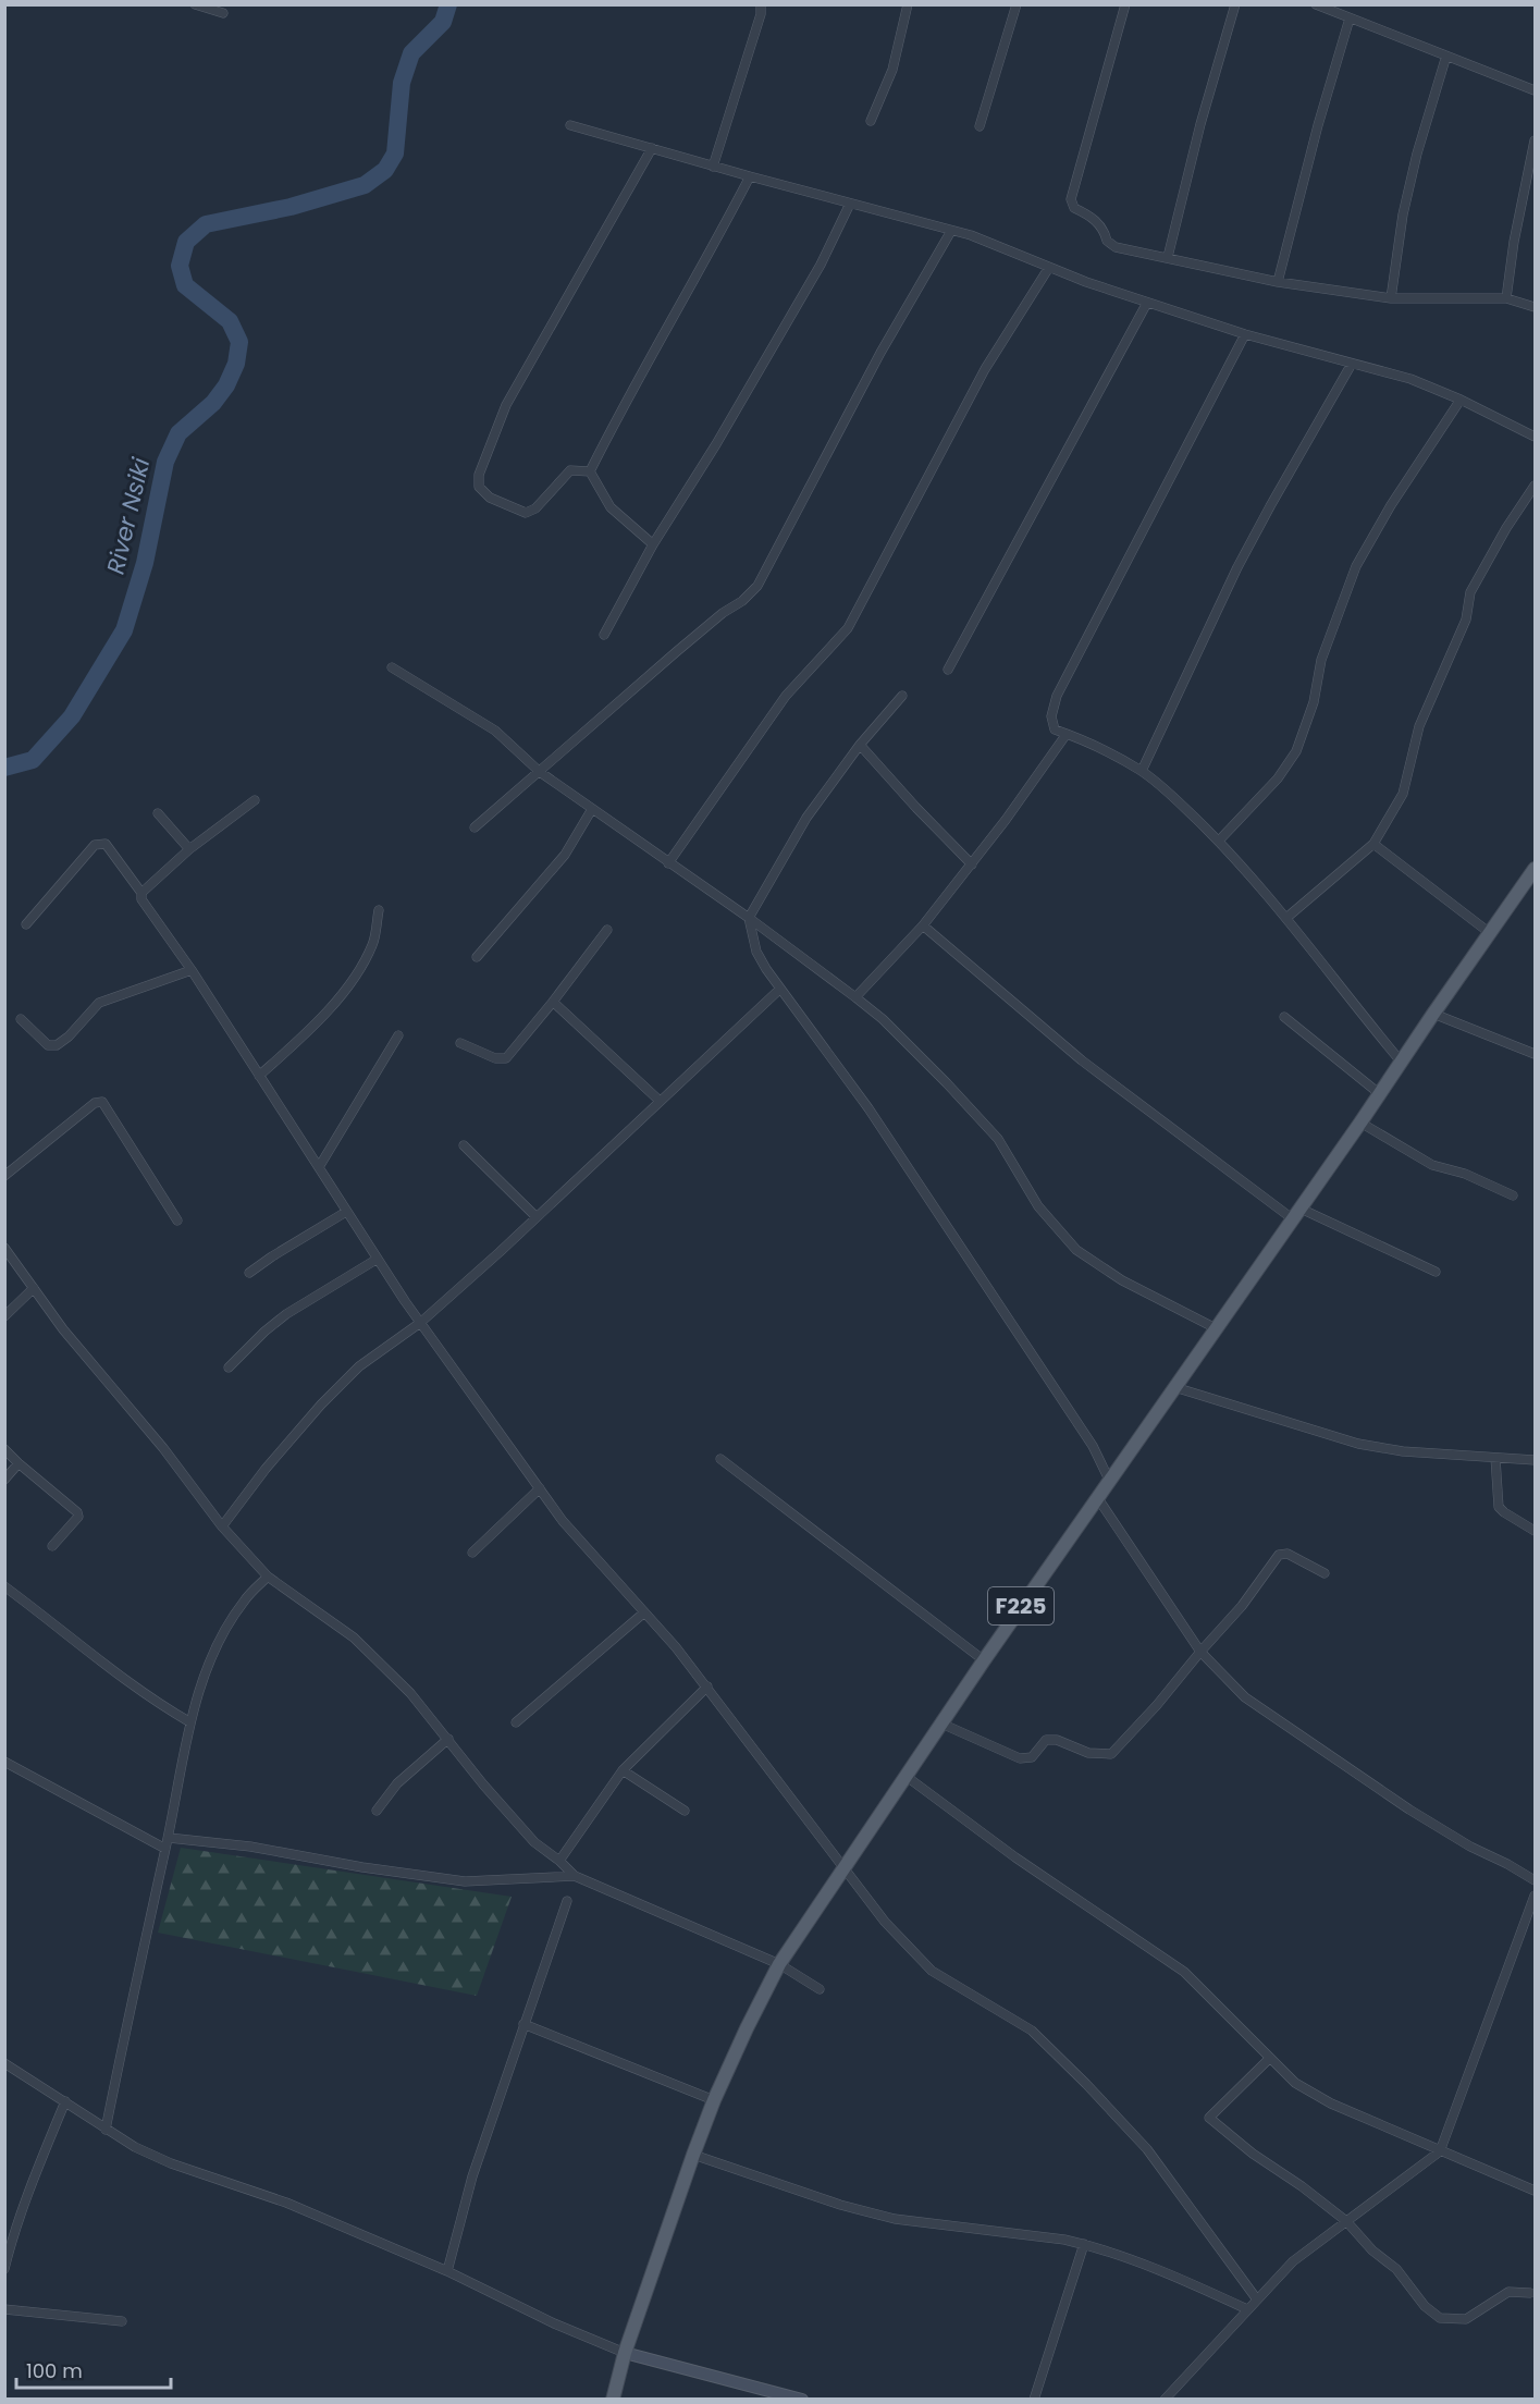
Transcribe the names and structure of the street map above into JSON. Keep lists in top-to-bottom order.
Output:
{
  "streets": {
    "main road": ["F225"]
  },
  "water": ["River Nsiki"],
  "scale_bar": "100 m"
}
